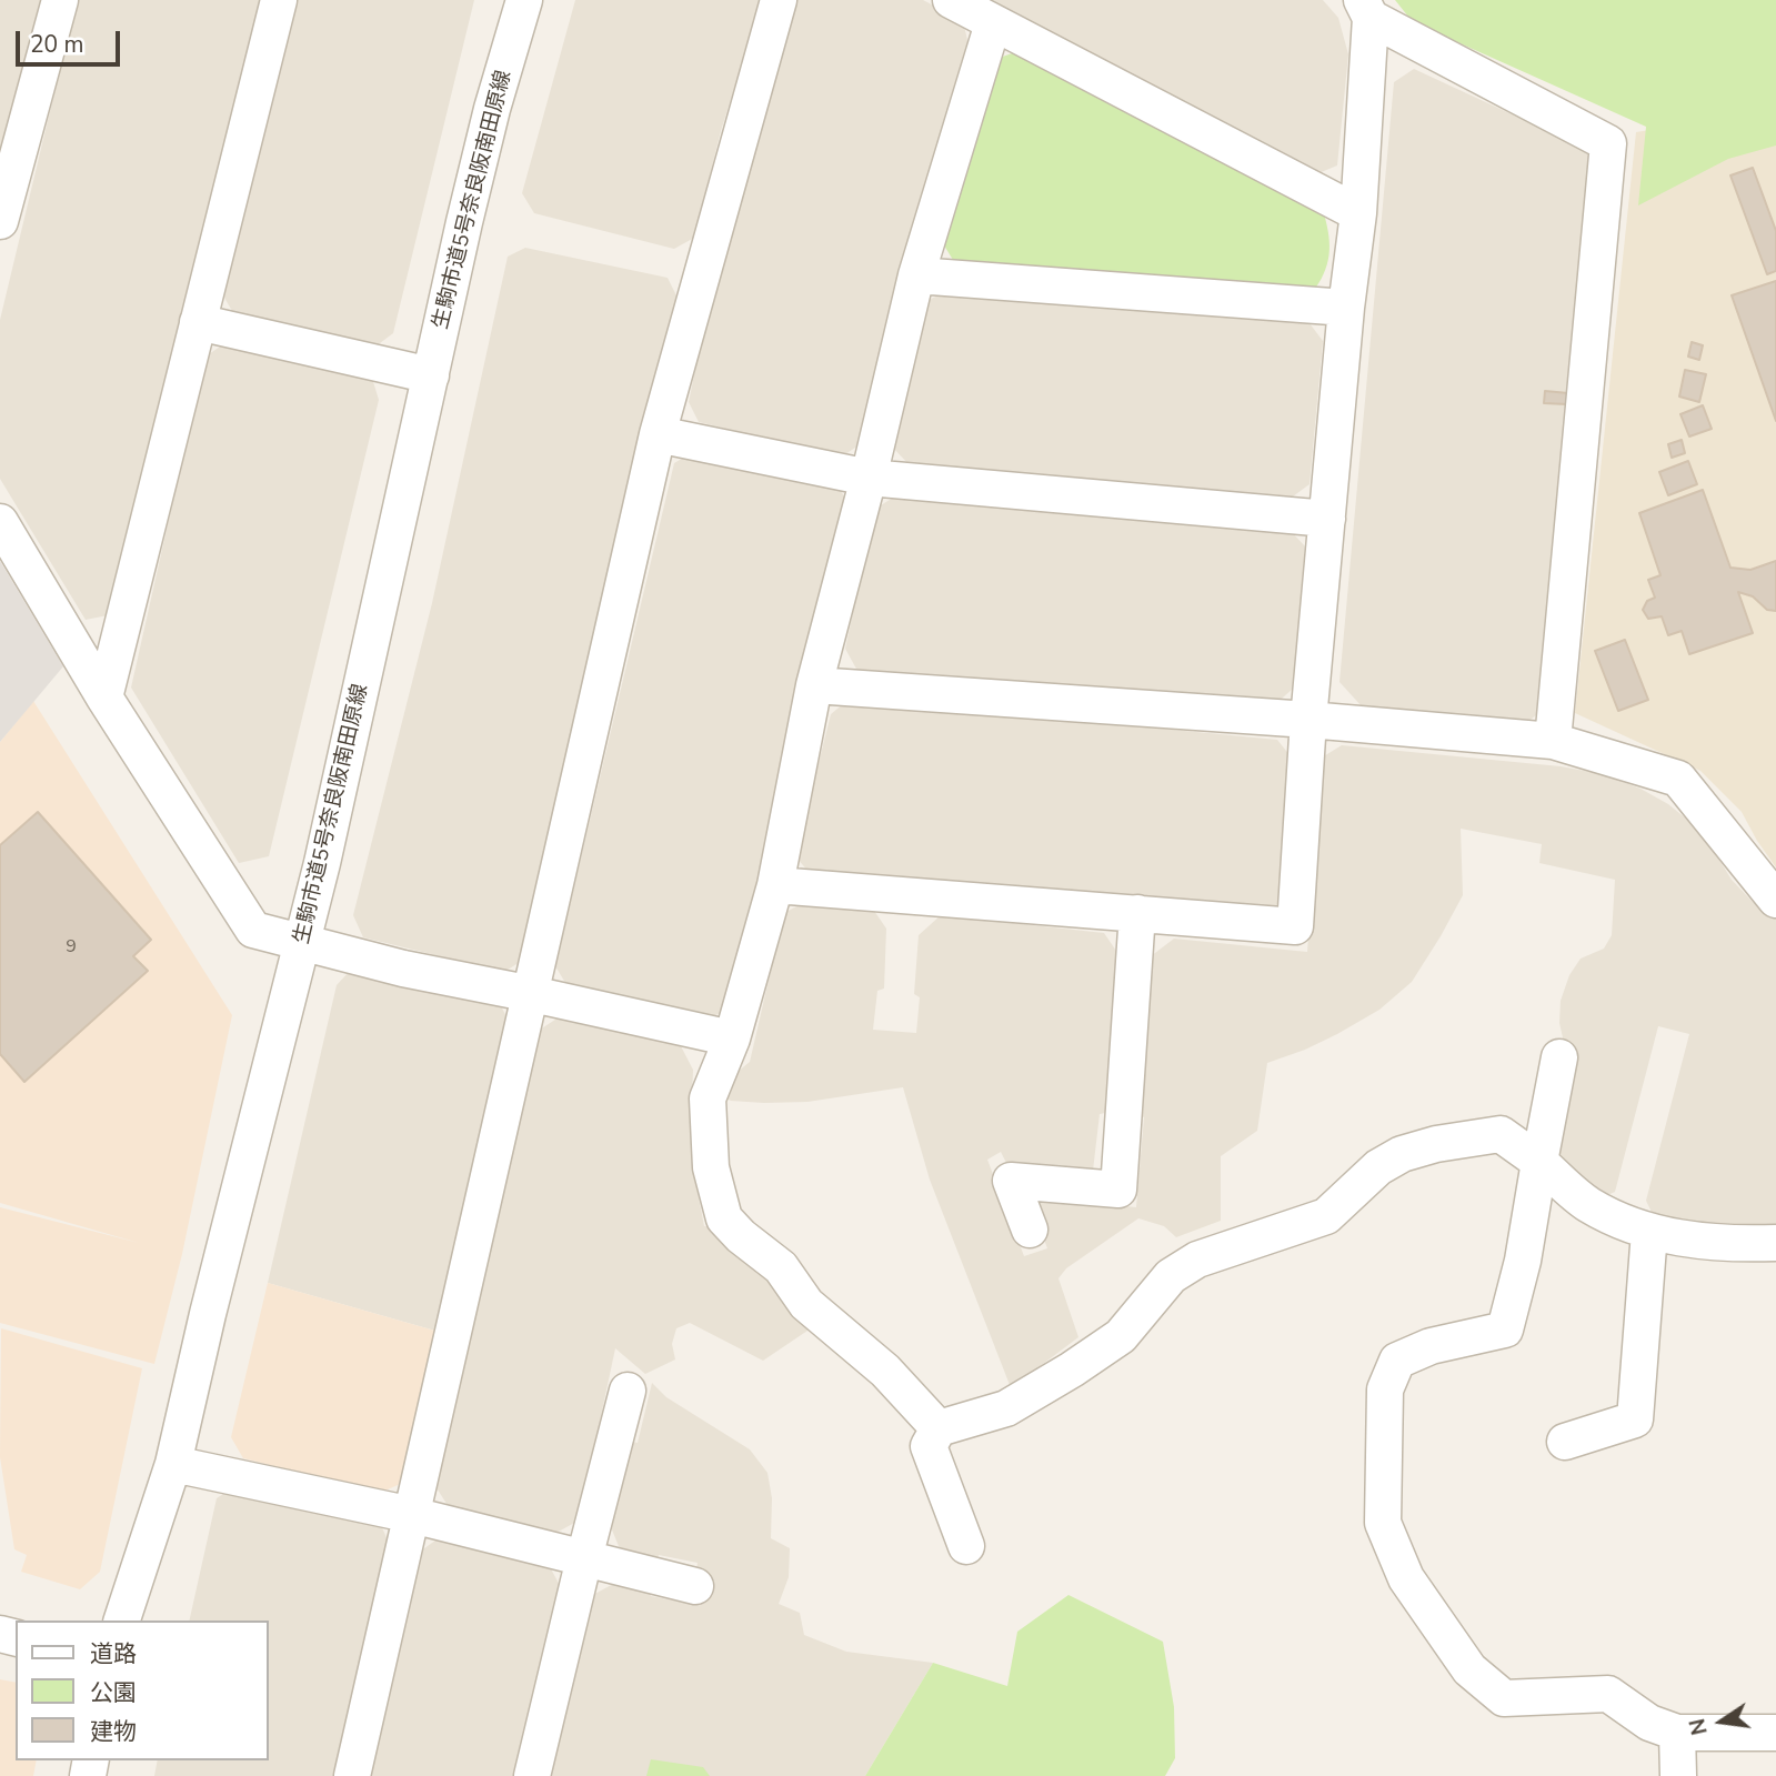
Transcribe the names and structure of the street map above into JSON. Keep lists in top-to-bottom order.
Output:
{
  "streets": {
    "street": ["生駒市道5号奈良阪南田原線"]
  },
  "house_numbers": ["9"],
  "legend": ["道路", "公園", "建物"],
  "scale_bar": "20 m",
  "north": "left"
}
